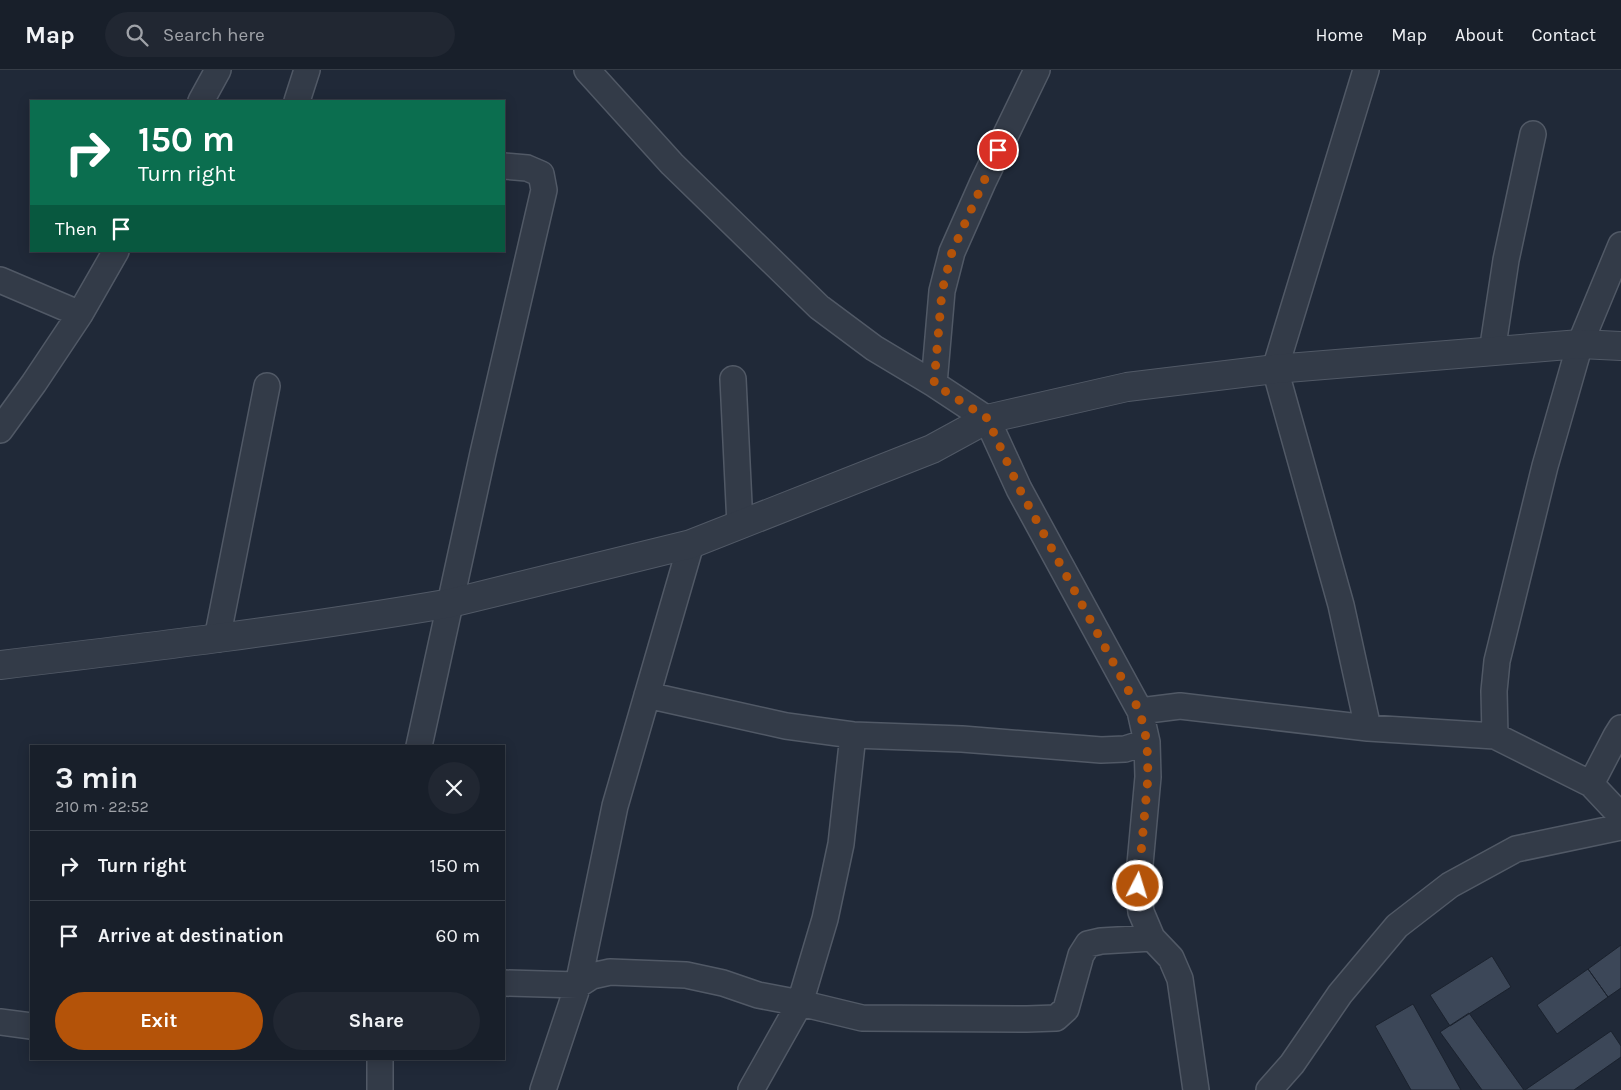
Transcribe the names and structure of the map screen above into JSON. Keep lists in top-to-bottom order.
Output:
{
  "page": {
    "header": "Map",
    "search": "Search here",
    "nav": [
      "Home",
      "Map",
      "About",
      "Contact"
    ],
    "turn": ["150 m", "Turn right"],
    "then": "Then",
    "heading": ["3 min", "210 m · 22:52"],
    "list": [
      {
        "name": "Turn right",
        "value": "150 m"
      },
      {
        "name": "Arrive at destination",
        "value": "60 m"
      }
    ],
    "buttons": ["Exit", "Share"]
  }
}
